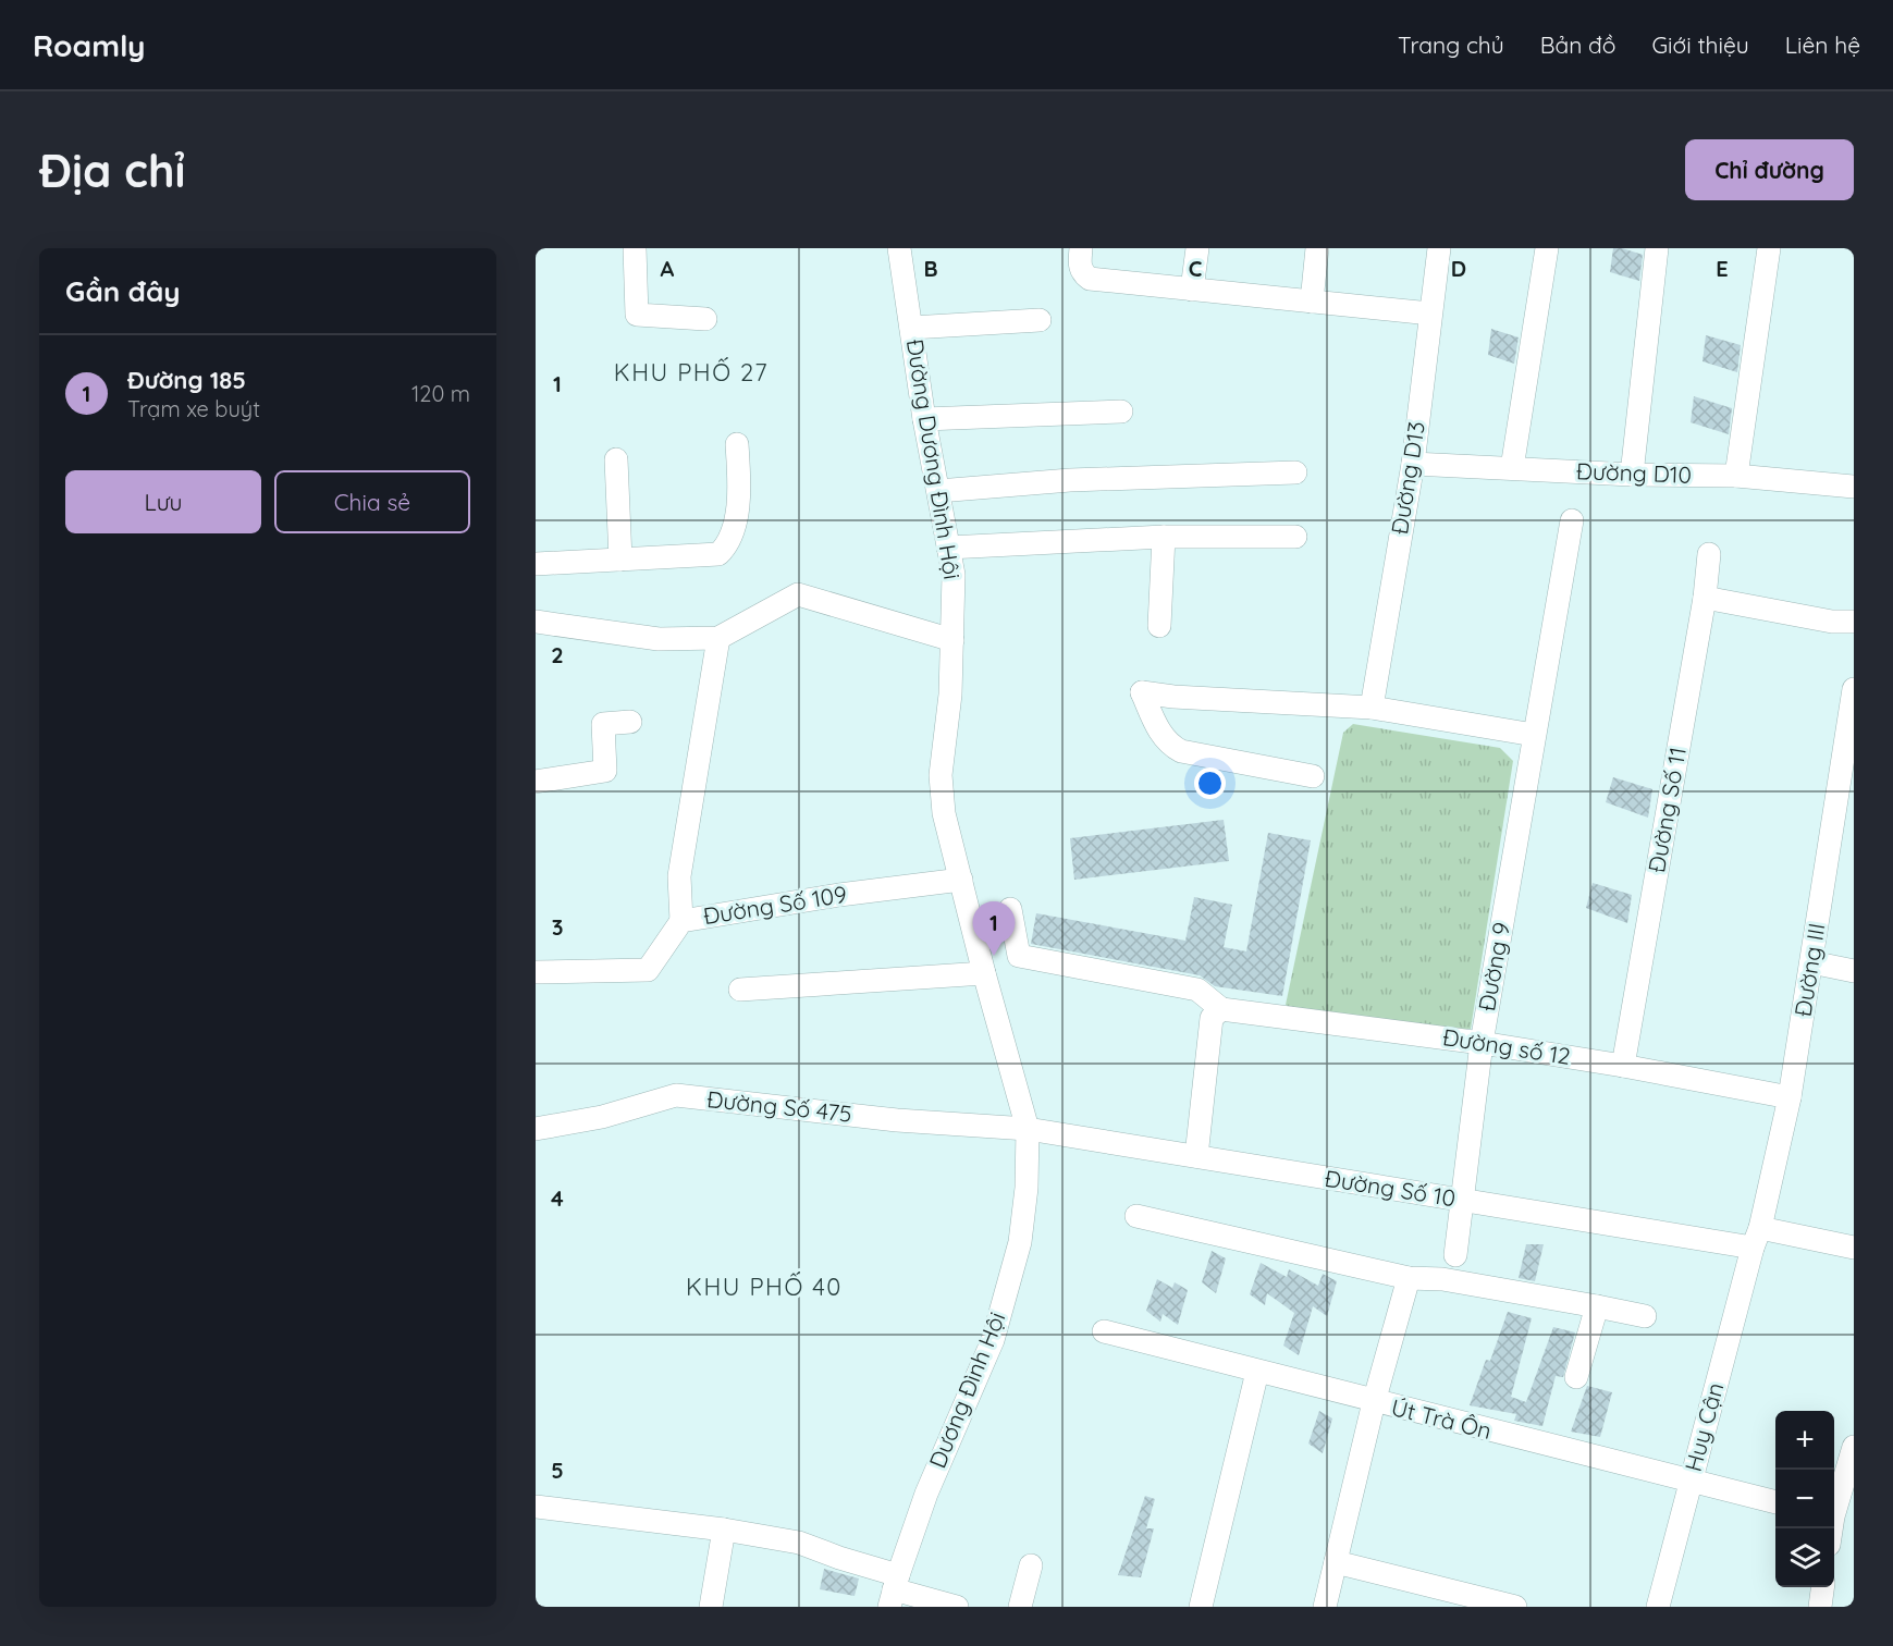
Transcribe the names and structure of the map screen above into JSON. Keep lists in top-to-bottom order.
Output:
{
  "streets": {
    "street": [
      "Đường Dương Đình Hội",
      "Đường D10",
      "Đường D13",
      "Đường Số 11",
      "Đường Số 109",
      "Đường 9",
      "Đường III",
      "Đường số 12",
      "Đường Số 475",
      "Đường Số 10",
      "Dương Đình Hội",
      "Út Trà Ôn",
      "Huy Cận"
    ]
  },
  "crossings": [
    ["Đường Dương Đình Hội", "Đường Số 109"],
    ["Đường Dương Đình Hội", "Đường Số 475"],
    ["Đường Dương Đình Hội", "Đường Số 10"],
    ["Đường Dương Đình Hội", "Dương Đình Hội"],
    ["Đường D10", "Đường D13"],
    ["Đường Số 11", "Đường số 12"],
    ["Đường 9", "Đường số 12"],
    ["Đường 9", "Đường Số 10"],
    ["Đường III", "Đường số 12"],
    ["Đường III", "Đường Số 10"],
    ["Đường III", "Huy Cận"],
    ["Đường Số 475", "Đường Số 10"],
    ["Đường Số 475", "Dương Đình Hội"],
    ["Đường Số 10", "Dương Đình Hội"],
    ["Đường Số 10", "Huy Cận"],
    ["Út Trà Ôn", "Huy Cận"]
  ],
  "districts": ["KHU PHỐ 27", "KHU PHỐ 40"],
  "page": {
    "header": "Roamly",
    "nav": [
      "Trang chủ",
      "Bản đồ",
      "Giới thiệu",
      "Liên hệ"
    ],
    "buttons": [
      "Chỉ đường",
      ["Lưu", "Chia sẻ"]
    ],
    "title": "Địa chỉ",
    "heading": "Gần đây",
    "list": [
      {
        "mark": "1",
        "name": "Đường 185",
        "note": "Trạm xe buýt",
        "value": "120 m"
      }
    ],
    "pins": "1",
    "map_buttons": ["+", "−"]
  },
  "grid": {
    "columns": [
      "A",
      "B",
      "C",
      "D",
      "E"
    ],
    "rows": [
      "1",
      "2",
      "3",
      "4",
      "5"
    ]
  }
}
